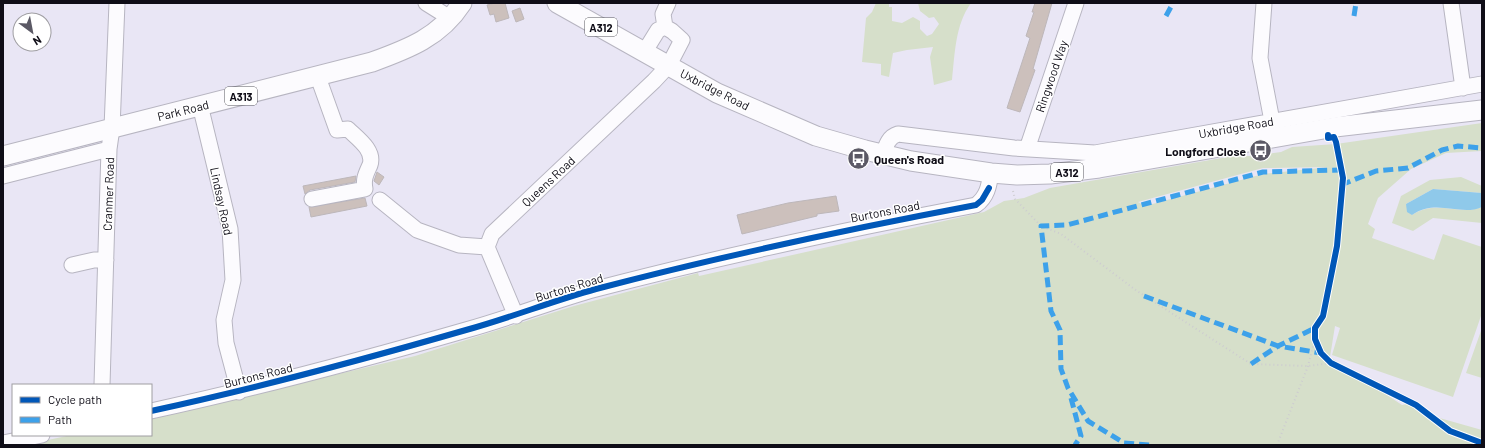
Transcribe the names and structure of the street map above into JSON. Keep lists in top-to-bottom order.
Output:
{
  "streets": {
    "main road": [
      "A312",
      "Uxbridge Road",
      "A313",
      "Park Road"
    ],
    "street": [
      "Ringwood Way",
      "Queens Road",
      "Cranmer Road",
      "Lindsay Road",
      "Burtons Road"
    ]
  },
  "crossings": [
    ["Ringwood Way", "Uxbridge Road"],
    ["Uxbridge Road", "Queens Road"],
    ["Uxbridge Road", "Burtons Road"],
    ["Park Road", "Cranmer Road"],
    ["Park Road", "Lindsay Road"],
    ["Lindsay Road", "Burtons Road"]
  ],
  "places": {
    "bus stop": ["Longford Close", "Queen's Road"]
  },
  "legend": ["Cycle path", "Path"],
  "north": "bottom right"
}
